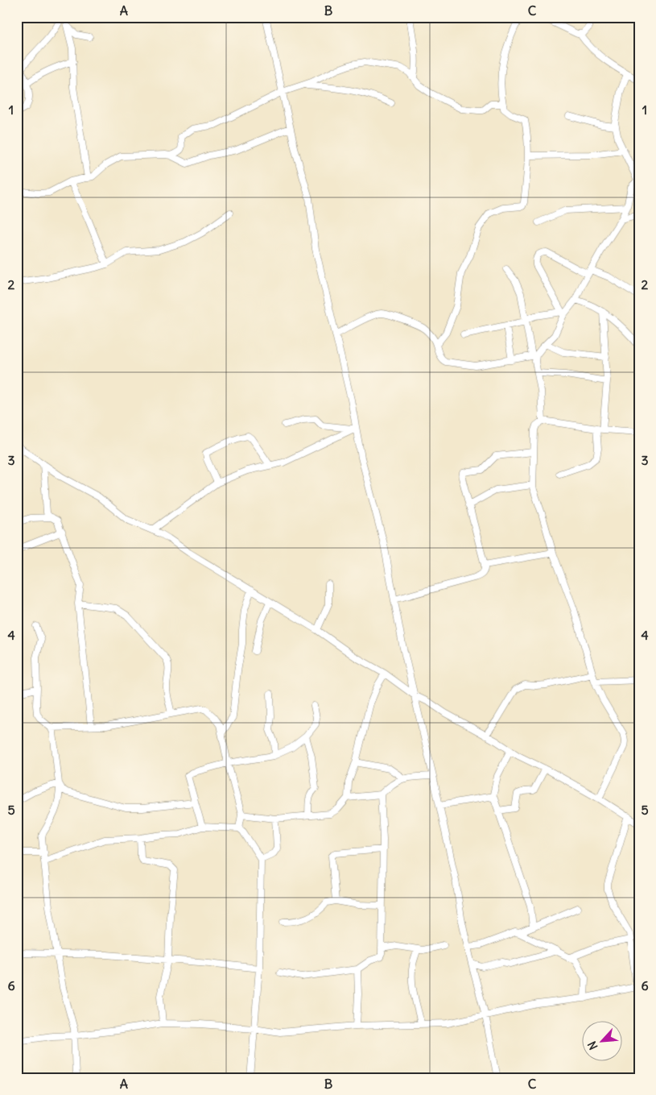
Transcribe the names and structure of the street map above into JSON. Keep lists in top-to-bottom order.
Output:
{
  "north": "bottom left",
  "grid": {
    "columns": ["A", "B", "C"],
    "rows": [
      "1",
      "2",
      "3",
      "4",
      "5",
      "6"
    ]
  }
}
